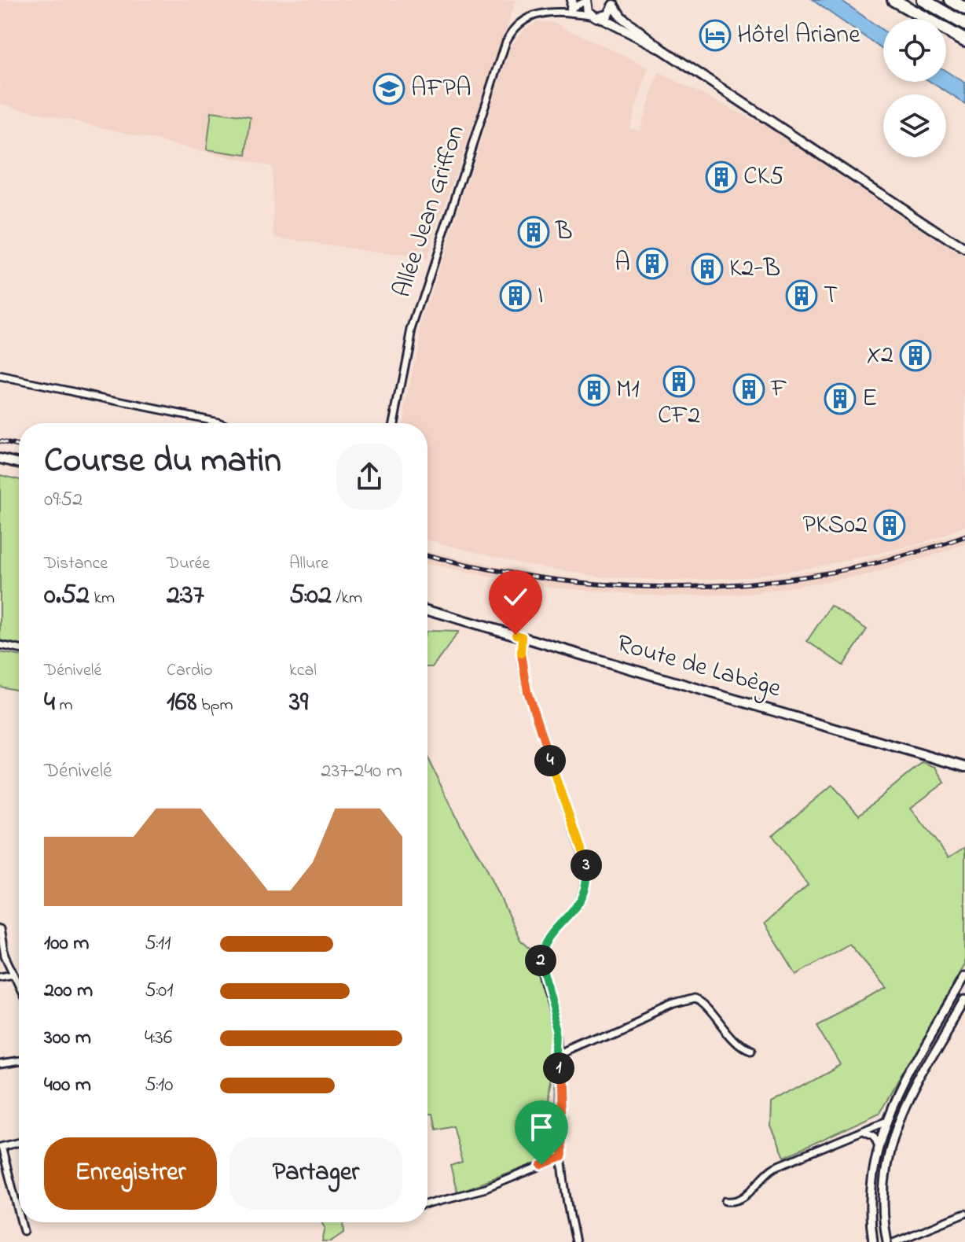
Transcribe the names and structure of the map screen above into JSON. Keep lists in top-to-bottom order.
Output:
{
  "streets": {
    "main road": ["Route de Labège"],
    "street": ["Allée Jean Griffon"]
  },
  "places": {
    "hotel": ["Hôtel Ariane"],
    "school or university": ["AFPA"],
    "building": [
      "CK5",
      "B",
      "A",
      "K2-B",
      "I",
      "T",
      "X2",
      "CF2",
      "F",
      "M1",
      "E",
      "PKS02"
    ]
  },
  "page": {
    "heading": ["Course du matin", "09:52"],
    "stats": [
      ["Distance", "0.52 km"],
      ["Durée", "2:37"],
      ["Allure", "5:02 /km"],
      ["Dénivelé", "4 m"],
      ["Cardio", "168 bpm"],
      ["kcal", "39"]
    ],
    "chart": ["Dénivelé", "237–240 m"],
    "pins": [
      "4",
      "3",
      "2",
      "1"
    ],
    "list": [
      {
        "name": "100 m",
        "note": "5:11"
      },
      {
        "name": "200 m",
        "note": "5:01"
      },
      {
        "name": "300 m",
        "note": "4:36"
      },
      {
        "name": "400 m",
        "note": "5:10"
      }
    ],
    "buttons": ["Enregistrer", "Partager"]
  }
}
